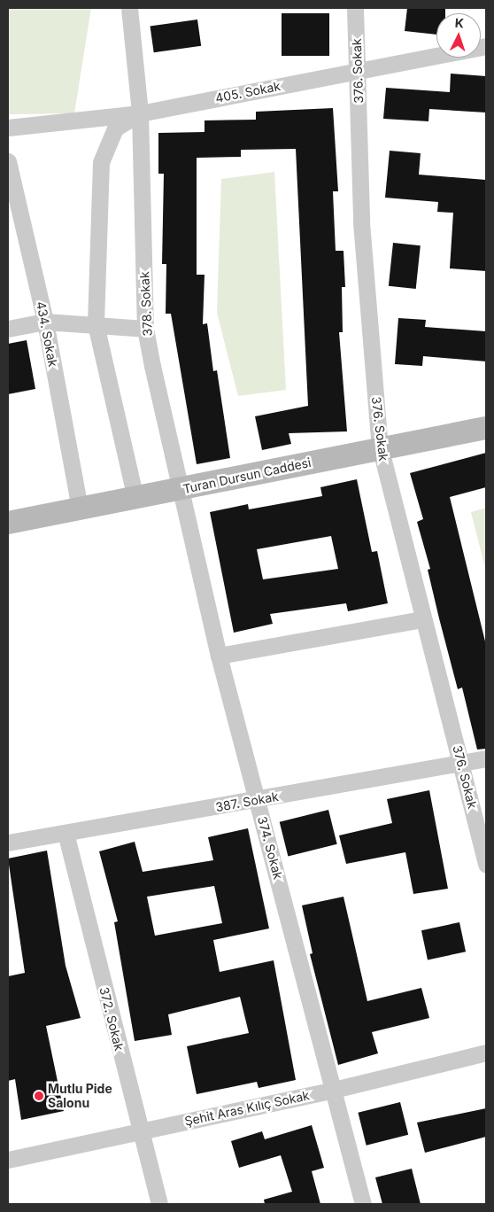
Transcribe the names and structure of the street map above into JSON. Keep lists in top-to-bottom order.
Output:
{
  "streets": {
    "street": [
      "376. Sokak",
      "405. Sokak",
      "378. Sokak",
      "434. Sokak",
      "Turan Dursun Caddesi",
      "387. Sokak",
      "374. Sokak",
      "372. Sokak",
      "Şehit Aras Kılıç Sokak"
    ]
  },
  "crossings": [
    ["376. Sokak", "405. Sokak"],
    ["376. Sokak", "Turan Dursun Caddesi"],
    ["376. Sokak", "387. Sokak"],
    ["405. Sokak", "378. Sokak"],
    ["378. Sokak", "Turan Dursun Caddesi"],
    ["378. Sokak", "374. Sokak"],
    ["434. Sokak", "Turan Dursun Caddesi"],
    ["Turan Dursun Caddesi", "374. Sokak"],
    ["387. Sokak", "374. Sokak"],
    ["387. Sokak", "372. Sokak"],
    ["374. Sokak", "Şehit Aras Kılıç Sokak"],
    ["372. Sokak", "Şehit Aras Kılıç Sokak"]
  ],
  "places": ["Mutlu Pide Salonu"],
  "north": "top"
}
